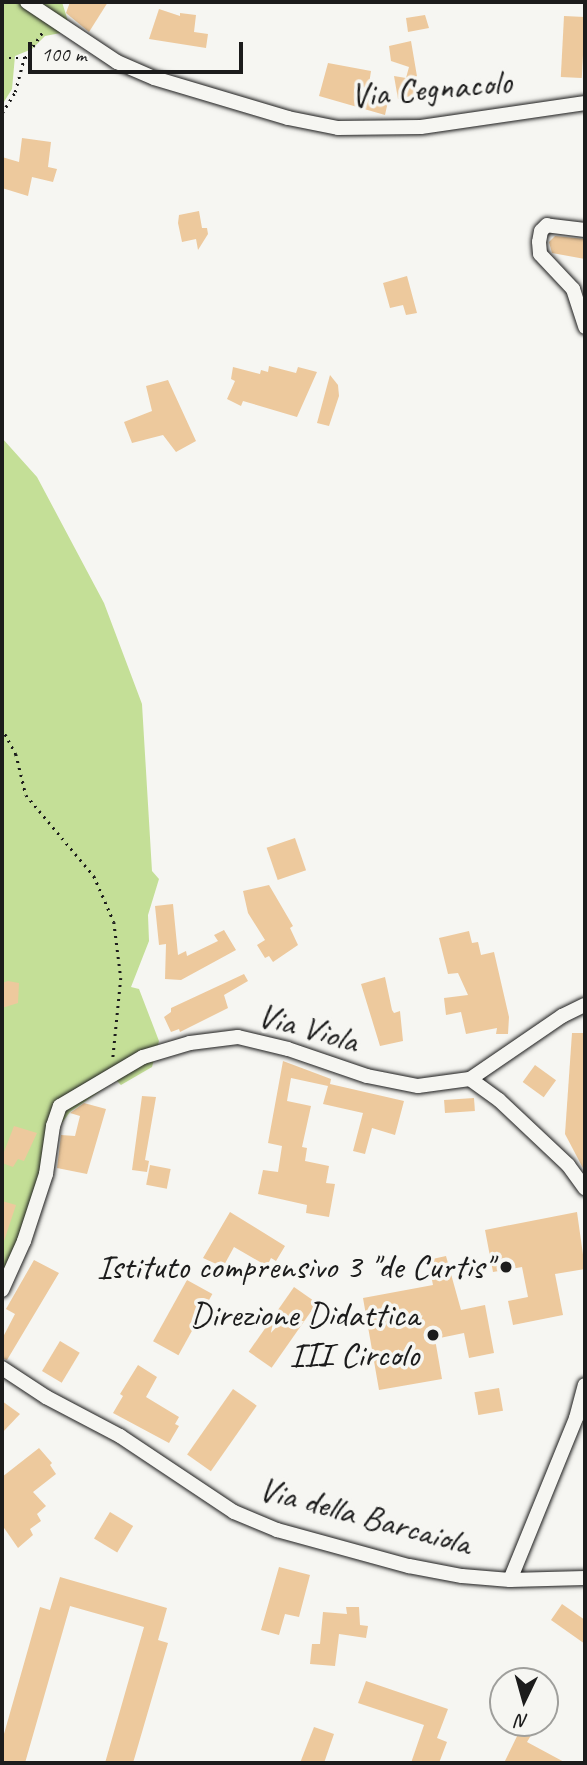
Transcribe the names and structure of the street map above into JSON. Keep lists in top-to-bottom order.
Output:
{
  "streets": {
    "street": ["Via Cegnacolo", "Via Viola", "Via della Barcaiola"]
  },
  "places": ["Istituto comprensivo 3 \"de Curtis\"", "Direzione Didattica III Circolo"],
  "scale_bar": "100 m",
  "north": "bottom"
}
